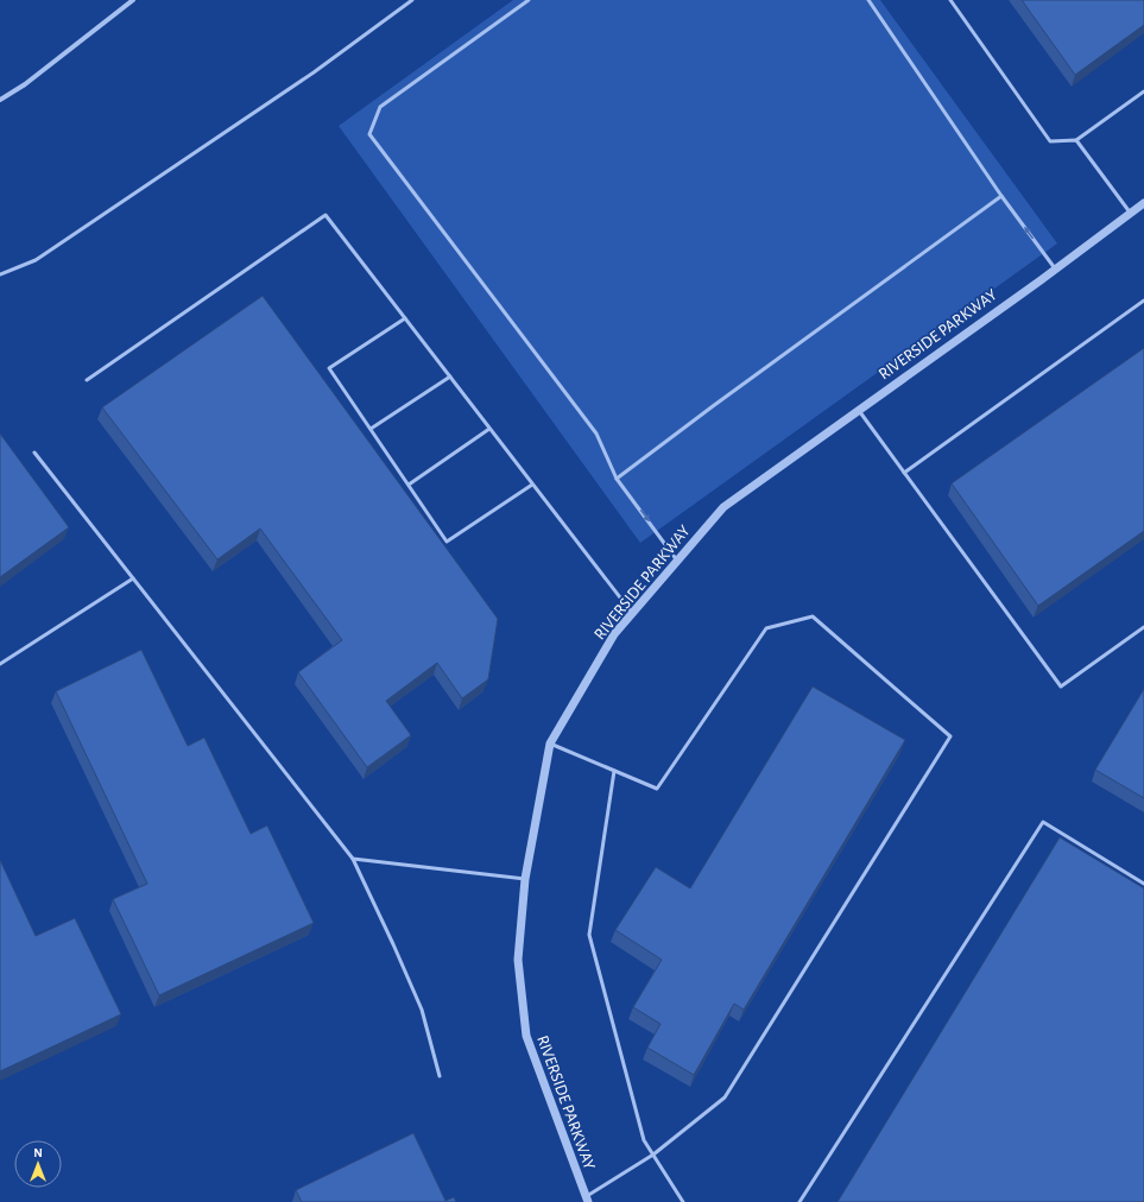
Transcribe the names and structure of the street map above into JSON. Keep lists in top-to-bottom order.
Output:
{
  "streets": {
    "street": ["RIVERSIDE PARKWAY"]
  },
  "north": "top"
}
